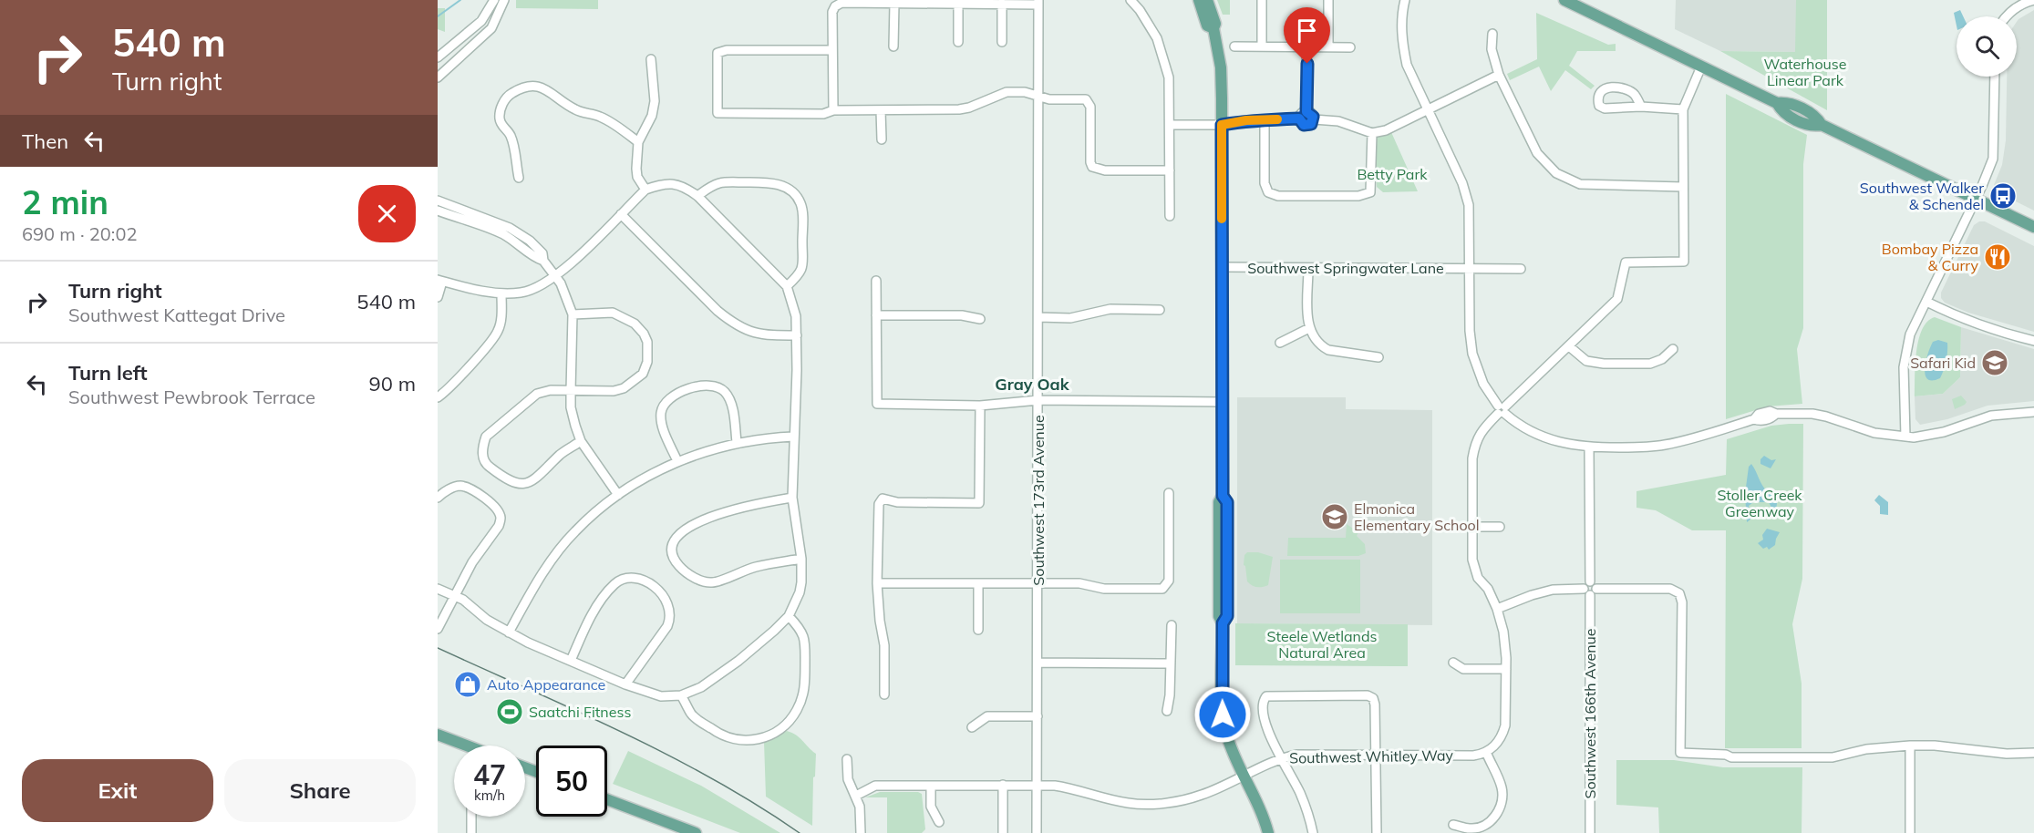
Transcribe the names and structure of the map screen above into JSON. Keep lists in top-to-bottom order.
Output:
{
  "streets": {
    "street": [
      "Southwest Springwater Lane",
      "Southwest 173rd Avenue",
      "Southwest 166th Avenue",
      "Southwest Whitley Way"
    ]
  },
  "crossings": [
    ["Southwest 173rd Avenue", "Southwest Whitley Way"]
  ],
  "districts": ["Gray Oak"],
  "parks": [
    "Waterhouse Linear Park",
    "Betty Park",
    "Stoller Creek Greenway",
    "Steele Wetlands Natural Area"
  ],
  "places": {
    "bus stop": ["Southwest Walker & Schendel"],
    "restaurant": ["Bombay Pizza & Curry"],
    "school or university": ["Safari Kid", "Elmonica Elementary School"],
    "shop": ["Auto Appearance"],
    "sports": ["Saatchi Fitness"]
  },
  "page": {
    "turn": ["540 m", "Turn right"],
    "then": "Then",
    "heading": ["2 min", "690 m · 20:02"],
    "list": [
      {
        "name": "Turn right",
        "note": "Southwest Kattegat Drive",
        "value": "540 m"
      },
      {
        "name": "Turn left",
        "note": "Southwest Pewbrook Terrace",
        "value": "90 m"
      }
    ],
    "speed": "47 km/h",
    "limit": "50",
    "buttons": ["Exit", "Share"]
  }
}
